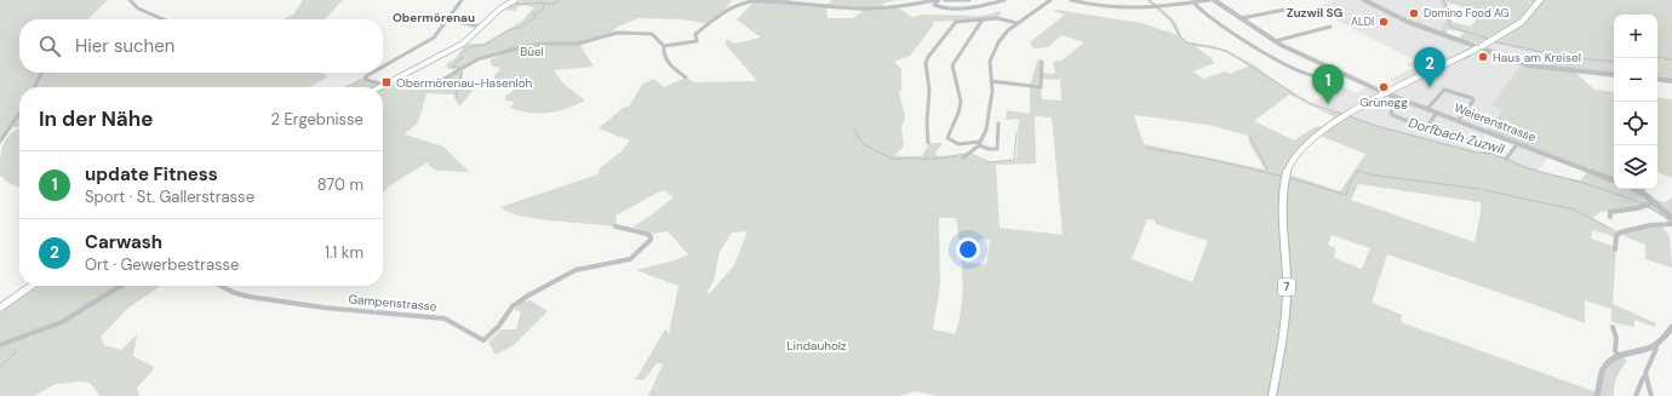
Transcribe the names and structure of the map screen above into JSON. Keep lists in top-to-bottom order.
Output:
{
  "streets": {
    "main road": ["7"],
    "street": ["Weierenstrasse", "Gampenstrasse"]
  },
  "crossings": [
    ["Weierenstrasse", "7"]
  ],
  "districts": ["Zuzwil SG", "Obermörenau"],
  "water": ["Dorfbach Zuzwil"],
  "parks": ["Büel", "Lindauholz"],
  "places": {
    "other": [
      "Domino Food AG",
      "ALDI",
      "Haus am Kreisel",
      "Grünegg"
    ],
    "transit": ["Obermörenau-Hasenloh"]
  },
  "page": {
    "map_buttons": ["+", "−"],
    "search": "Hier suchen",
    "pins": ["2", "1"],
    "heading": ["In der Nähe", "2 Ergebnisse"],
    "list": [
      {
        "mark": "1",
        "name": "update Fitness",
        "note": "Sport · St. Gallerstrasse",
        "value": "870 m"
      },
      {
        "mark": "2",
        "name": "Carwash",
        "note": "Ort · Gewerbestrasse",
        "value": "1.1 km"
      }
    ]
  }
}
